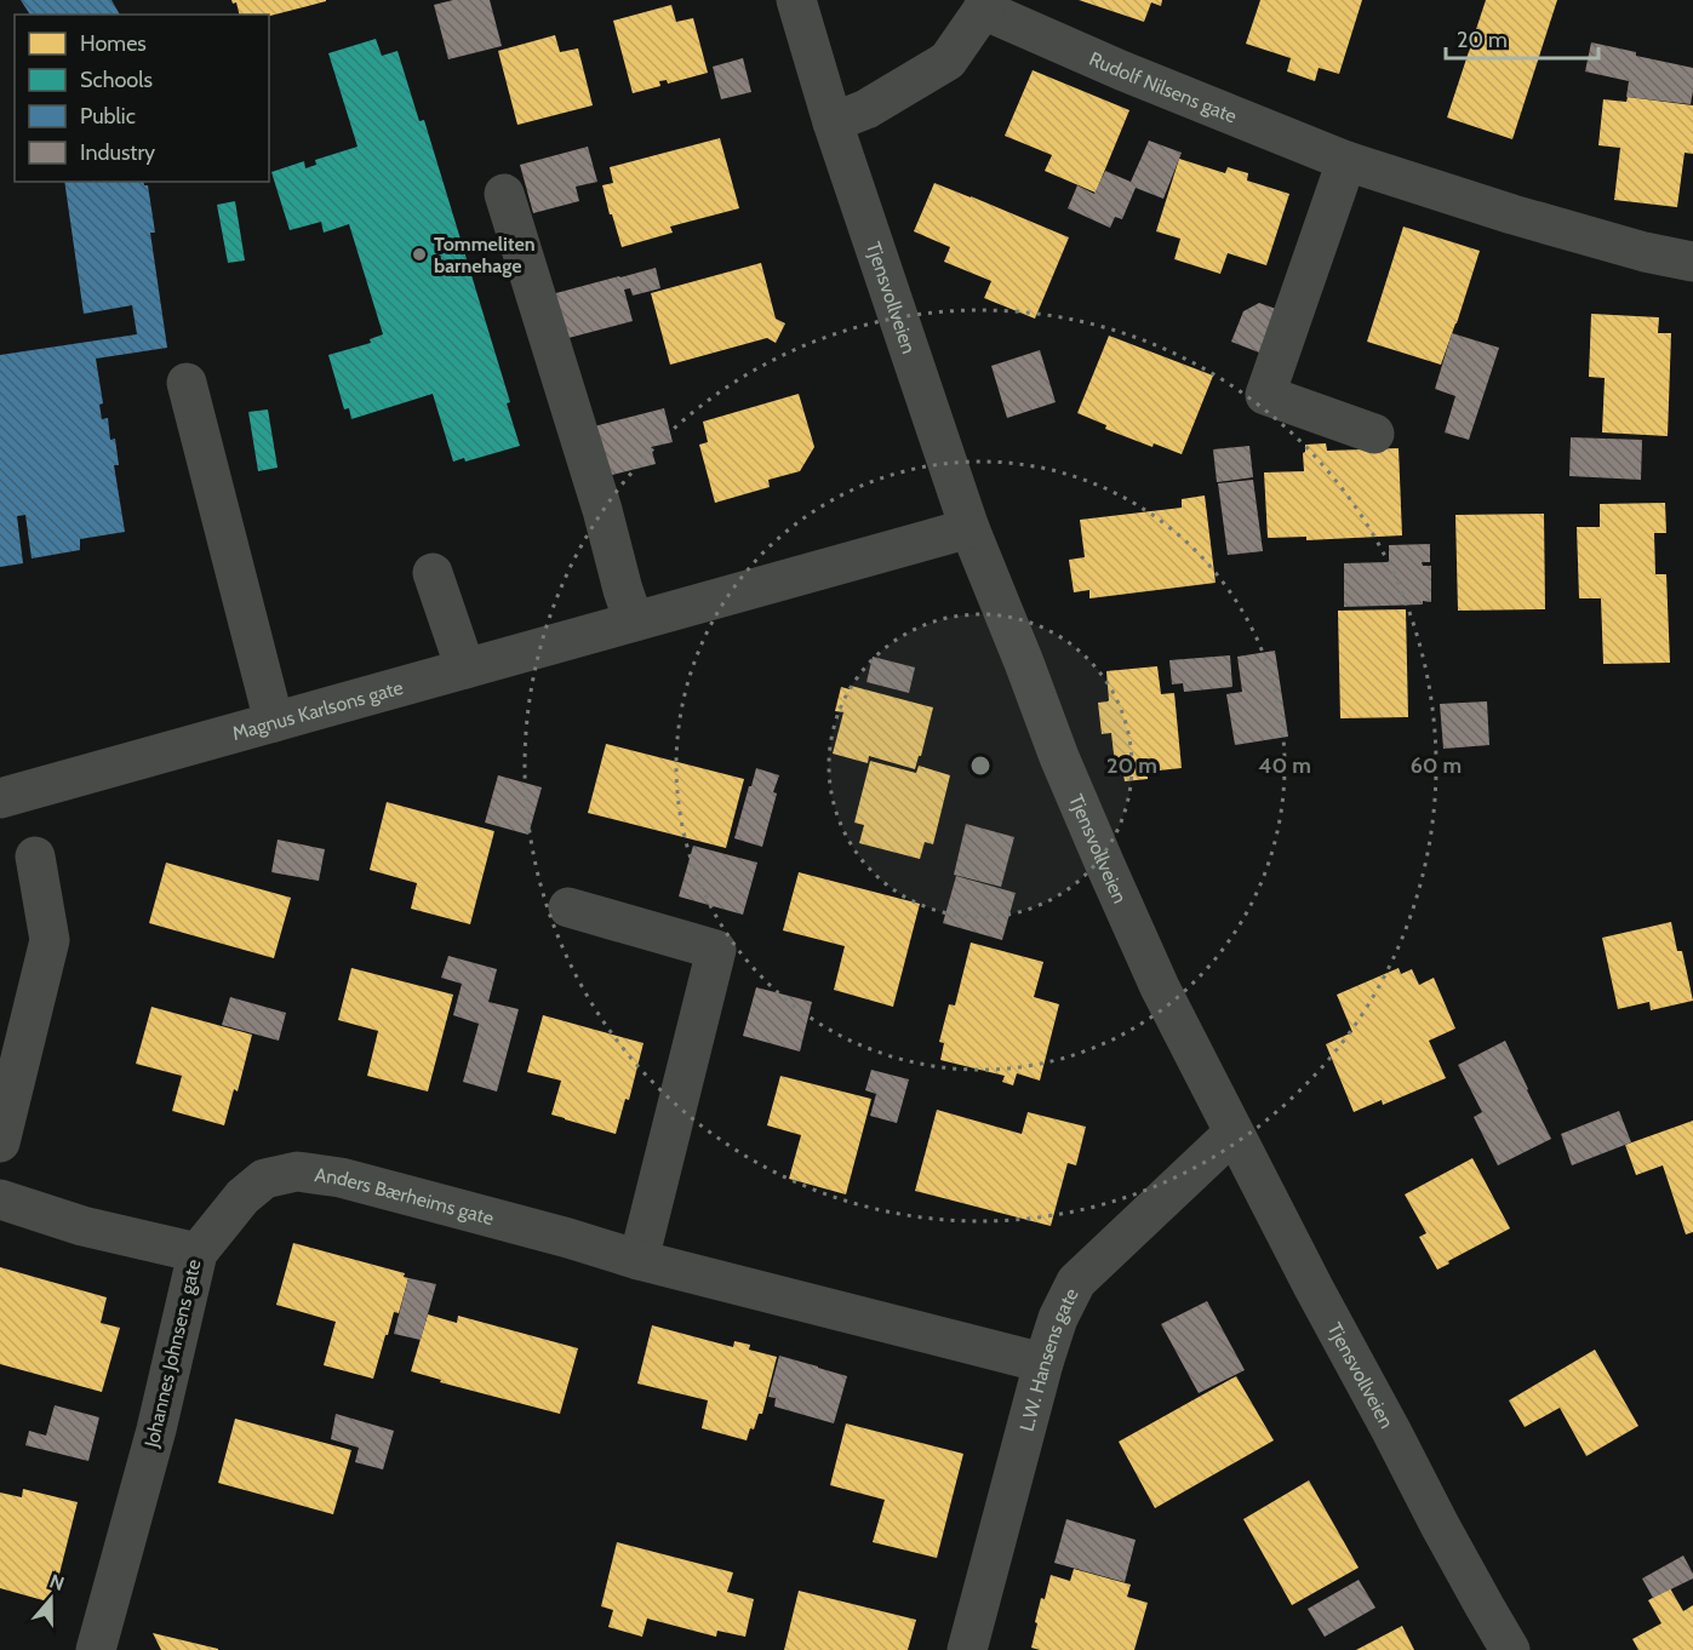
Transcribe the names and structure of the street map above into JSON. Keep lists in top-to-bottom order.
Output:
{
  "streets": {
    "street": [
      "Rudolf Nilsens gate",
      "Tjensvollveien",
      "Magnus Karlsons gate",
      "Anders Bærheims gate",
      "Johannes Johnsens gate",
      "L.W. Hansens gate"
    ]
  },
  "crossings": [
    ["Tjensvollveien", "Magnus Karlsons gate"],
    ["Tjensvollveien", "L.W. Hansens gate"],
    ["Anders Bærheims gate", "Johannes Johnsens gate"],
    ["Anders Bærheims gate", "L.W. Hansens gate"]
  ],
  "places": ["Tommeliten barnehage"],
  "legend": [
    "Homes",
    "Schools",
    "Public",
    "Industry"
  ],
  "scale_bar": "20 m",
  "north": "top",
  "rings": ["20 m", "40 m", "60 m"]
}
